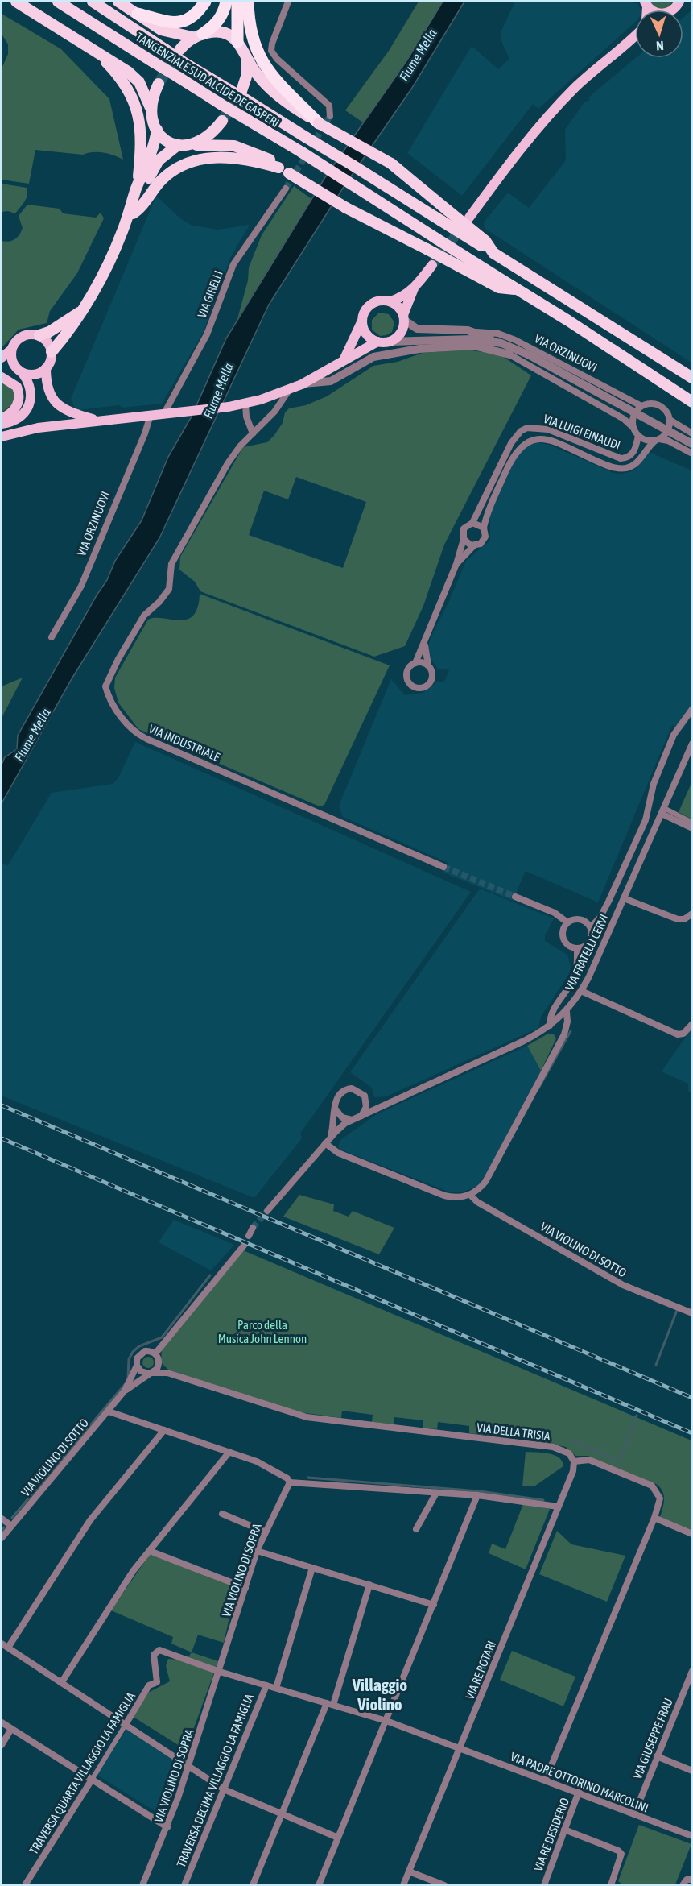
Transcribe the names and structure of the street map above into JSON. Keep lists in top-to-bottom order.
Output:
{
  "streets": {
    "highway": ["TANGENZIALE SUD ALCIDE DE GASPERI"],
    "street": [
      "VIA GIRELLI",
      "VIA ORZINUOVI",
      "VIA LUIGI EINAUDI",
      "VIA INDUSTRIALE",
      "VIA FRATELLI CERVI",
      "VIA VIOLINO DI SOTTO",
      "VIA DELLA TRISIA",
      "VIA VIOLINO DI SOPRA",
      "VIA RE ROTARI",
      "VIA GIUSEPPE FRAU",
      "TRAVERSA QUARTA VILLAGGIO LA FAMIGLIA",
      "TRAVERSA DECIMA VILLAGGIO LA FAMIGLIA",
      "VIA PADRE OTTORINO MARCOLINI",
      "VIA RE DESIDERIO"
    ]
  },
  "crossings": [
    ["VIA ORZINUOVI", "VIA LUIGI EINAUDI"],
    ["VIA VIOLINO DI SOTTO", "VIA DELLA TRISIA"],
    ["VIA DELLA TRISIA", "VIA RE ROTARI"],
    ["VIA VIOLINO DI SOPRA", "VIA PADRE OTTORINO MARCOLINI"],
    ["VIA RE ROTARI", "VIA PADRE OTTORINO MARCOLINI"],
    ["VIA GIUSEPPE FRAU", "VIA PADRE OTTORINO MARCOLINI"],
    ["TRAVERSA QUARTA VILLAGGIO LA FAMIGLIA", "VIA PADRE OTTORINO MARCOLINI"],
    ["TRAVERSA DECIMA VILLAGGIO LA FAMIGLIA", "VIA PADRE OTTORINO MARCOLINI"],
    ["VIA PADRE OTTORINO MARCOLINI", "VIA RE DESIDERIO"]
  ],
  "districts": ["Villaggio Violino"],
  "water": ["Fiume Mella"],
  "parks": ["Parco della Musica John Lennon"],
  "north": "bottom"
}
